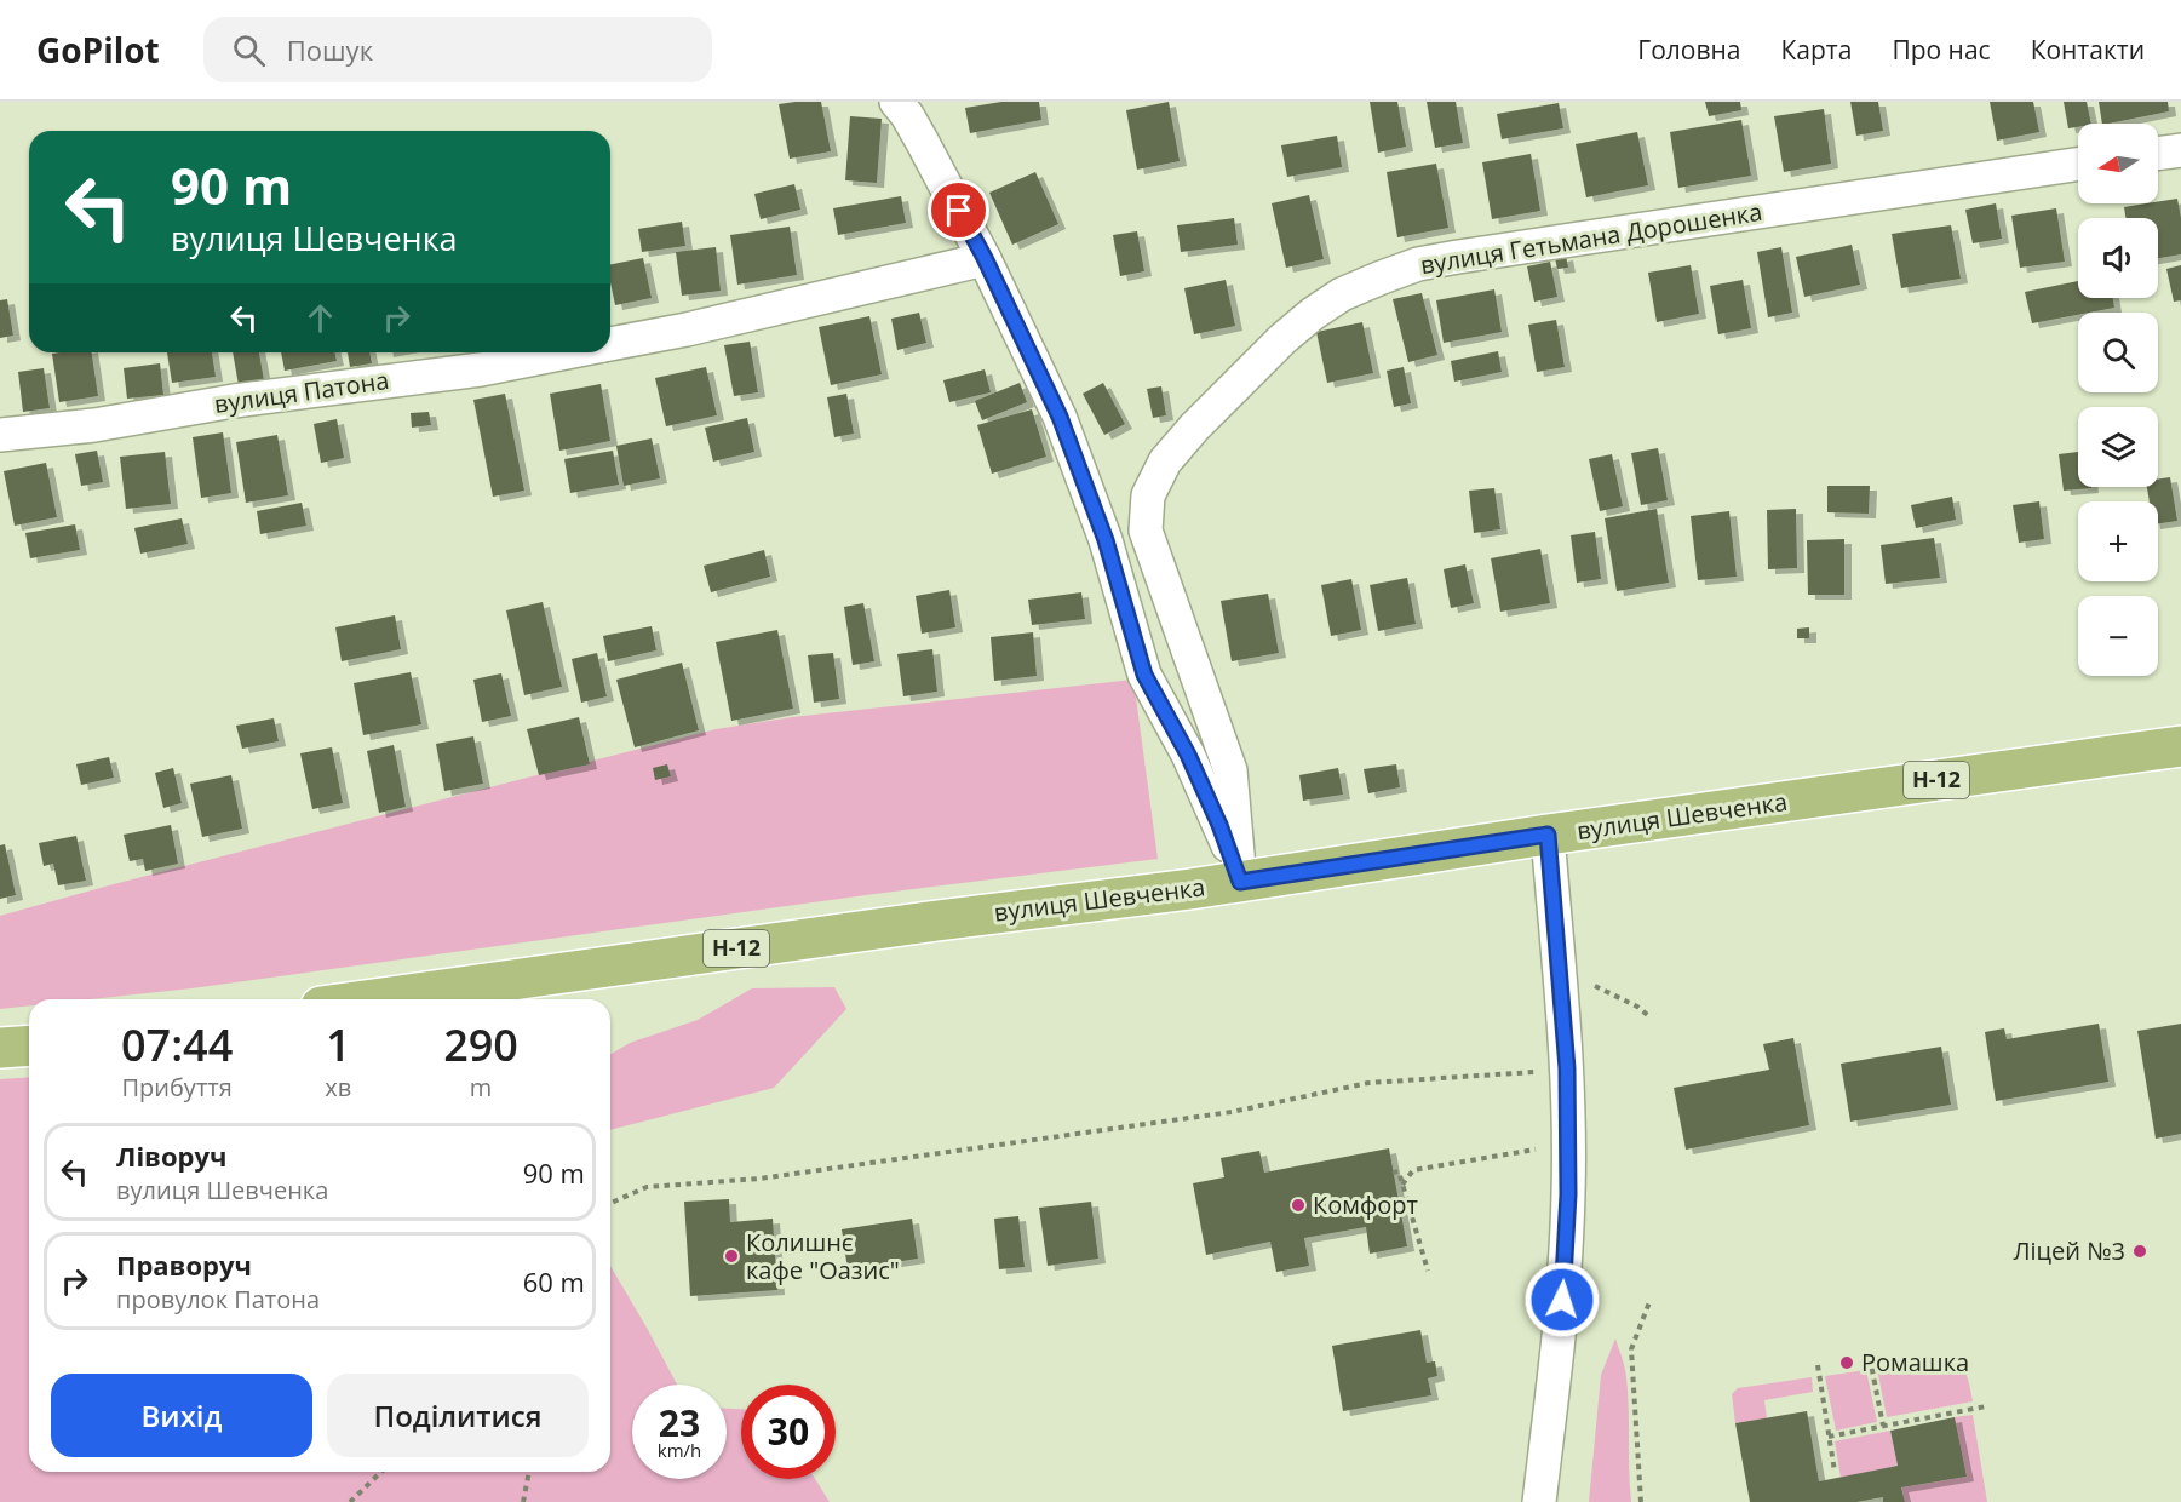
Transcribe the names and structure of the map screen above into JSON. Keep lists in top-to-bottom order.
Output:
{
  "streets": {
    "main road": ["Н-12", "вулиця Шевченка"],
    "street": ["вулиця Гетьмана Дорошенка", "вулиця Патона"]
  },
  "crossings": [
    ["вулиця Гетьмана Дорошенка", "вулиця Шевченка"]
  ],
  "places": [
    "Комфорт",
    "Ліцей №3",
    "Колишнє кафе \"Оазис\"",
    "Ромашка"
  ],
  "north": "left",
  "page": {
    "header": "GoPilot",
    "search": "Пошук",
    "nav": [
      "Головна",
      "Карта",
      "Про нас",
      "Контакти"
    ],
    "map_buttons": ["+", "−"],
    "turn": ["90 m", "вулиця Шевченка"],
    "eta": [
      "07:44",
      "Прибуття",
      "1",
      "хв",
      "290",
      "m"
    ],
    "list": [
      {
        "name": "Ліворуч",
        "note": "вулиця Шевченка",
        "value": "90 m"
      },
      {
        "name": "Праворуч",
        "note": "провулок Патона",
        "value": "60 m"
      }
    ],
    "buttons": ["Вихід", "Поділитися"],
    "speed": "23 km/h",
    "limit": "30"
  }
}
